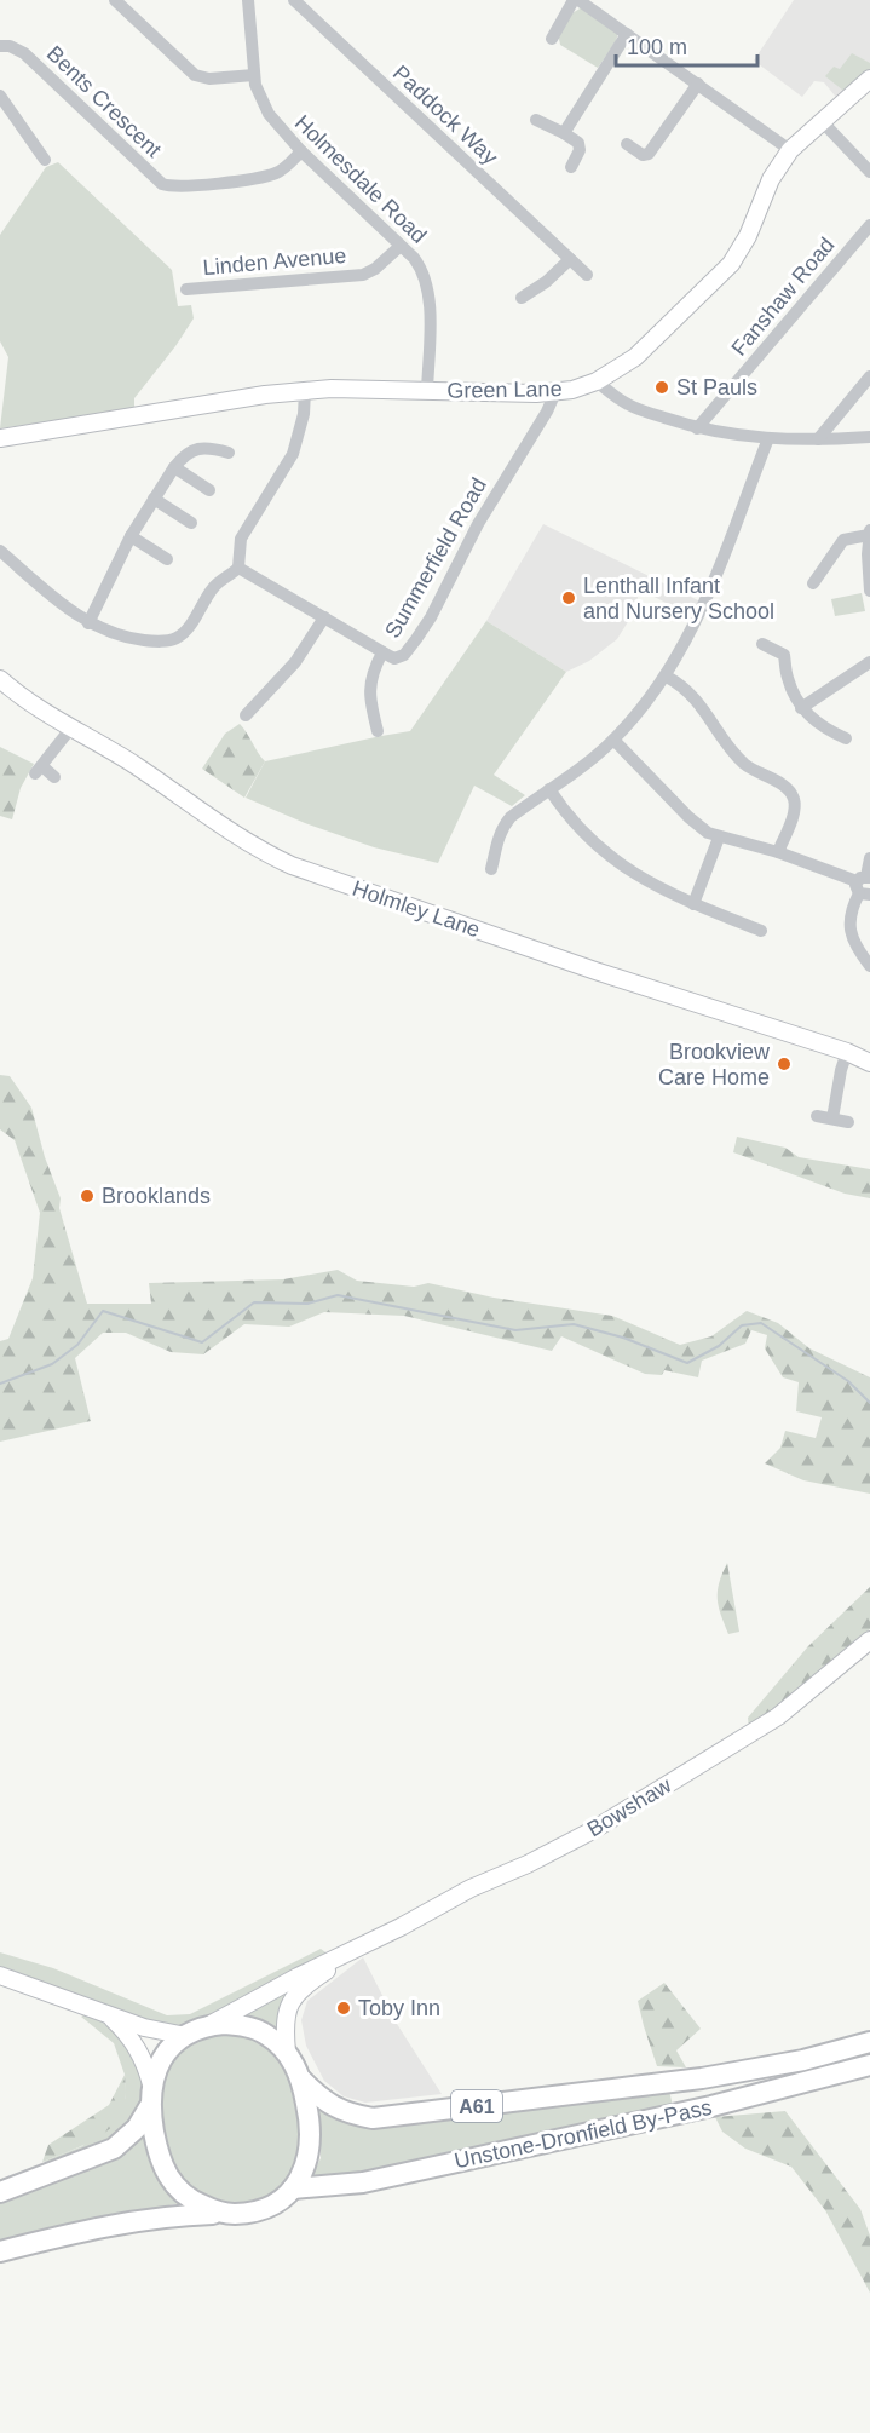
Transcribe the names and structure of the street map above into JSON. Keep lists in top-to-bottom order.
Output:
{
  "streets": {
    "highway": ["Bowshaw", "A61", "Unstone-Dronfield By-Pass"],
    "main road": ["Green Lane", "Holmley Lane"],
    "street": [
      "Bents Crescent",
      "Paddock Way",
      "Holmesdale Road",
      "Linden Avenue",
      "Fanshaw Road",
      "Summerfield Road"
    ]
  },
  "crossings": [
    ["Bents Crescent", "Holmesdale Road"],
    ["Holmesdale Road", "Linden Avenue"],
    ["Holmesdale Road", "Green Lane"],
    ["Green Lane", "Summerfield Road"],
    ["Bowshaw", "Unstone-Dronfield By-Pass"]
  ],
  "places": [
    "St Pauls",
    "Lenthall Infant and Nursery School",
    "Brookview Care Home",
    "Brooklands",
    "Toby Inn"
  ],
  "scale_bar": "100 m"
}
